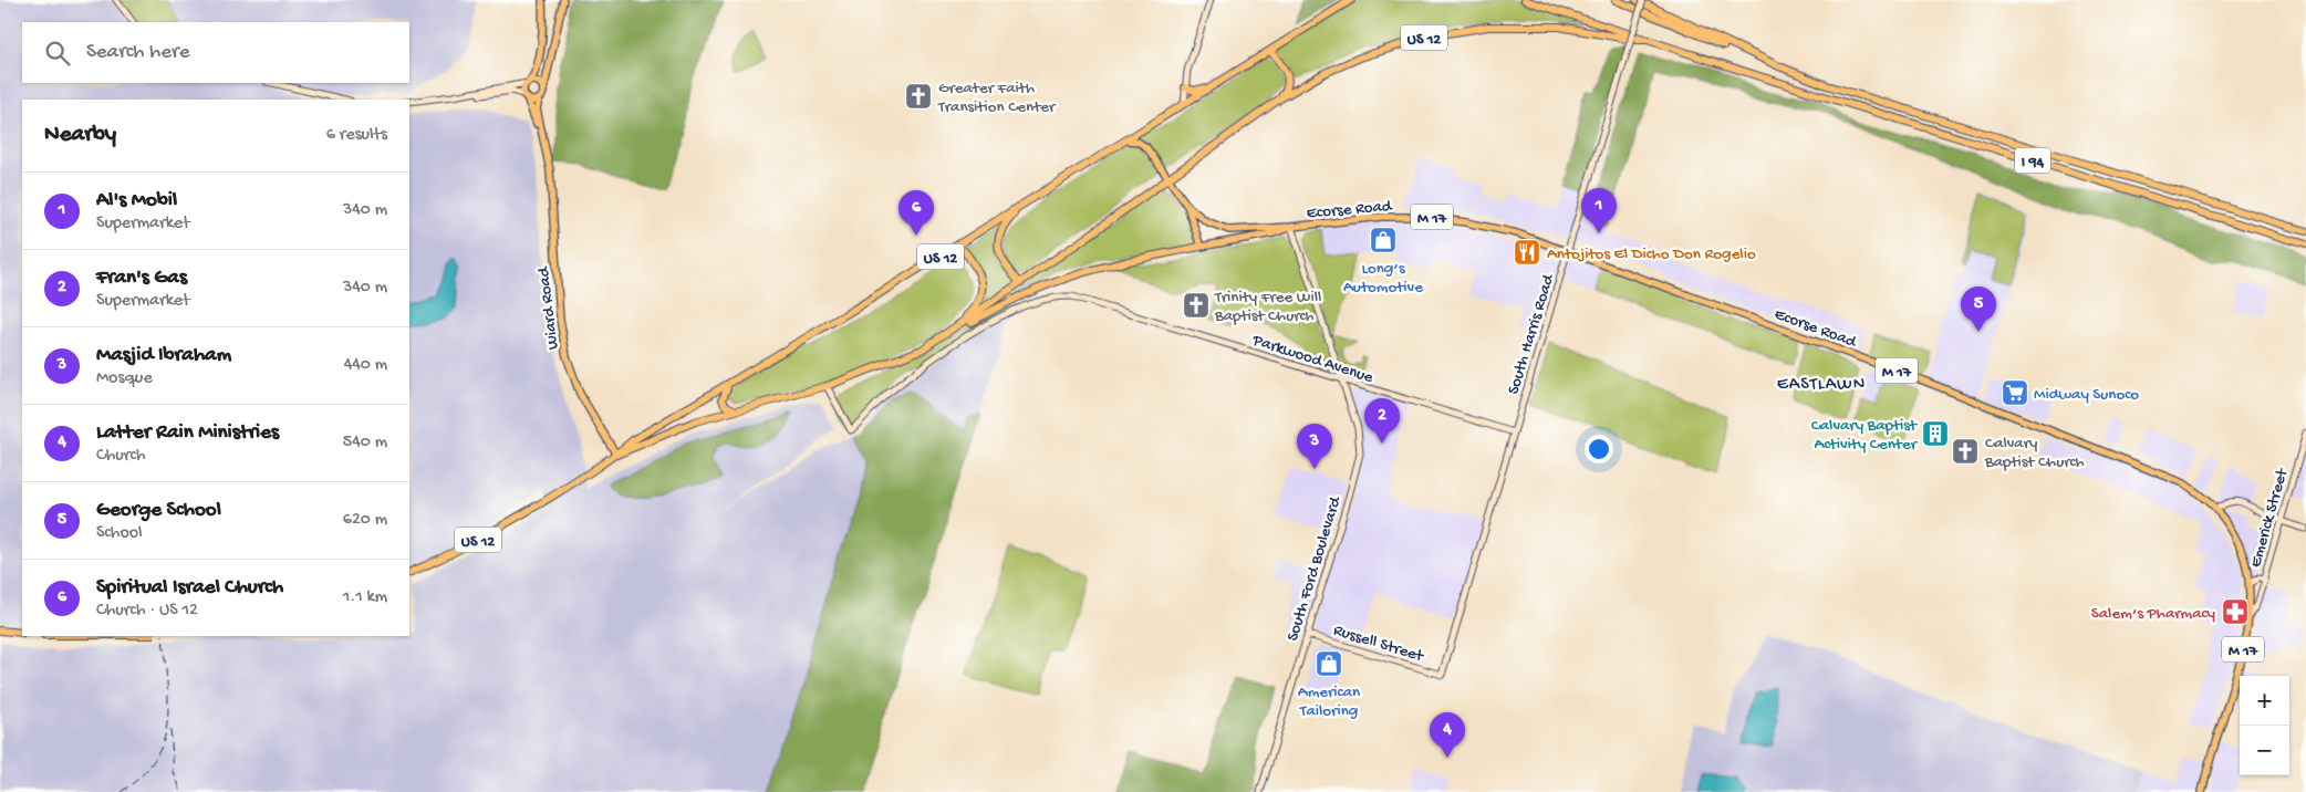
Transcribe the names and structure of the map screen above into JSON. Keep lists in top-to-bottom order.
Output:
{
  "streets": {
    "highway": ["US 12", "I 94"],
    "main road": ["Ecorse Road", "M 17", "Wiard Road"],
    "street": [
      "South Harris Road",
      "Parkwood Avenue",
      "Emerick Street",
      "South Ford Boulevard",
      "Russell Street"
    ]
  },
  "crossings": [
    ["US 12", "I 94"],
    ["US 12", "Ecorse Road"],
    ["US 12", "Wiard Road"],
    ["US 12", "Parkwood Avenue"],
    ["Ecorse Road", "South Harris Road"],
    ["Ecorse Road", "Emerick Street"],
    ["Ecorse Road", "South Ford Boulevard"],
    ["South Harris Road", "Parkwood Avenue"],
    ["South Harris Road", "Russell Street"],
    ["Parkwood Avenue", "South Ford Boulevard"],
    ["South Ford Boulevard", "Russell Street"]
  ],
  "districts": ["EASTLAWN"],
  "places": {
    "church": ["Greater Faith Transition Center", "Trinity Free Will Baptist Church", "Calvary Baptist Church"],
    "shop": ["Long’s Automotive", "American Tailoring"],
    "restaurant": ["Antojitos El Dicho Don Rogelio"],
    "supermarket": ["Midway Sunoco"],
    "building": ["Calvary Baptist Activity Center"],
    "pharmacy": ["Salem’s Pharmacy"]
  },
  "page": {
    "search": "Search here",
    "heading": ["Nearby", "6 results"],
    "list": [
      {
        "mark": "1",
        "name": "Al's Mobil",
        "note": "Supermarket",
        "value": "340 m"
      },
      {
        "mark": "2",
        "name": "Fran's Gas",
        "note": "Supermarket",
        "value": "340 m"
      },
      {
        "mark": "3",
        "name": "Masjid Ibraham",
        "note": "Mosque",
        "value": "440 m"
      },
      {
        "mark": "4",
        "name": "Latter Rain Ministries",
        "note": "Church",
        "value": "540 m"
      },
      {
        "mark": "5",
        "name": "George School",
        "note": "School",
        "value": "620 m"
      },
      {
        "mark": "6",
        "name": "Spiritual Israel Church",
        "note": "Church · US 12",
        "value": "1.1 km"
      }
    ],
    "pins": [
      "1",
      "6",
      "5",
      "2",
      "3",
      "4"
    ],
    "map_buttons": ["+", "−"]
  }
}
